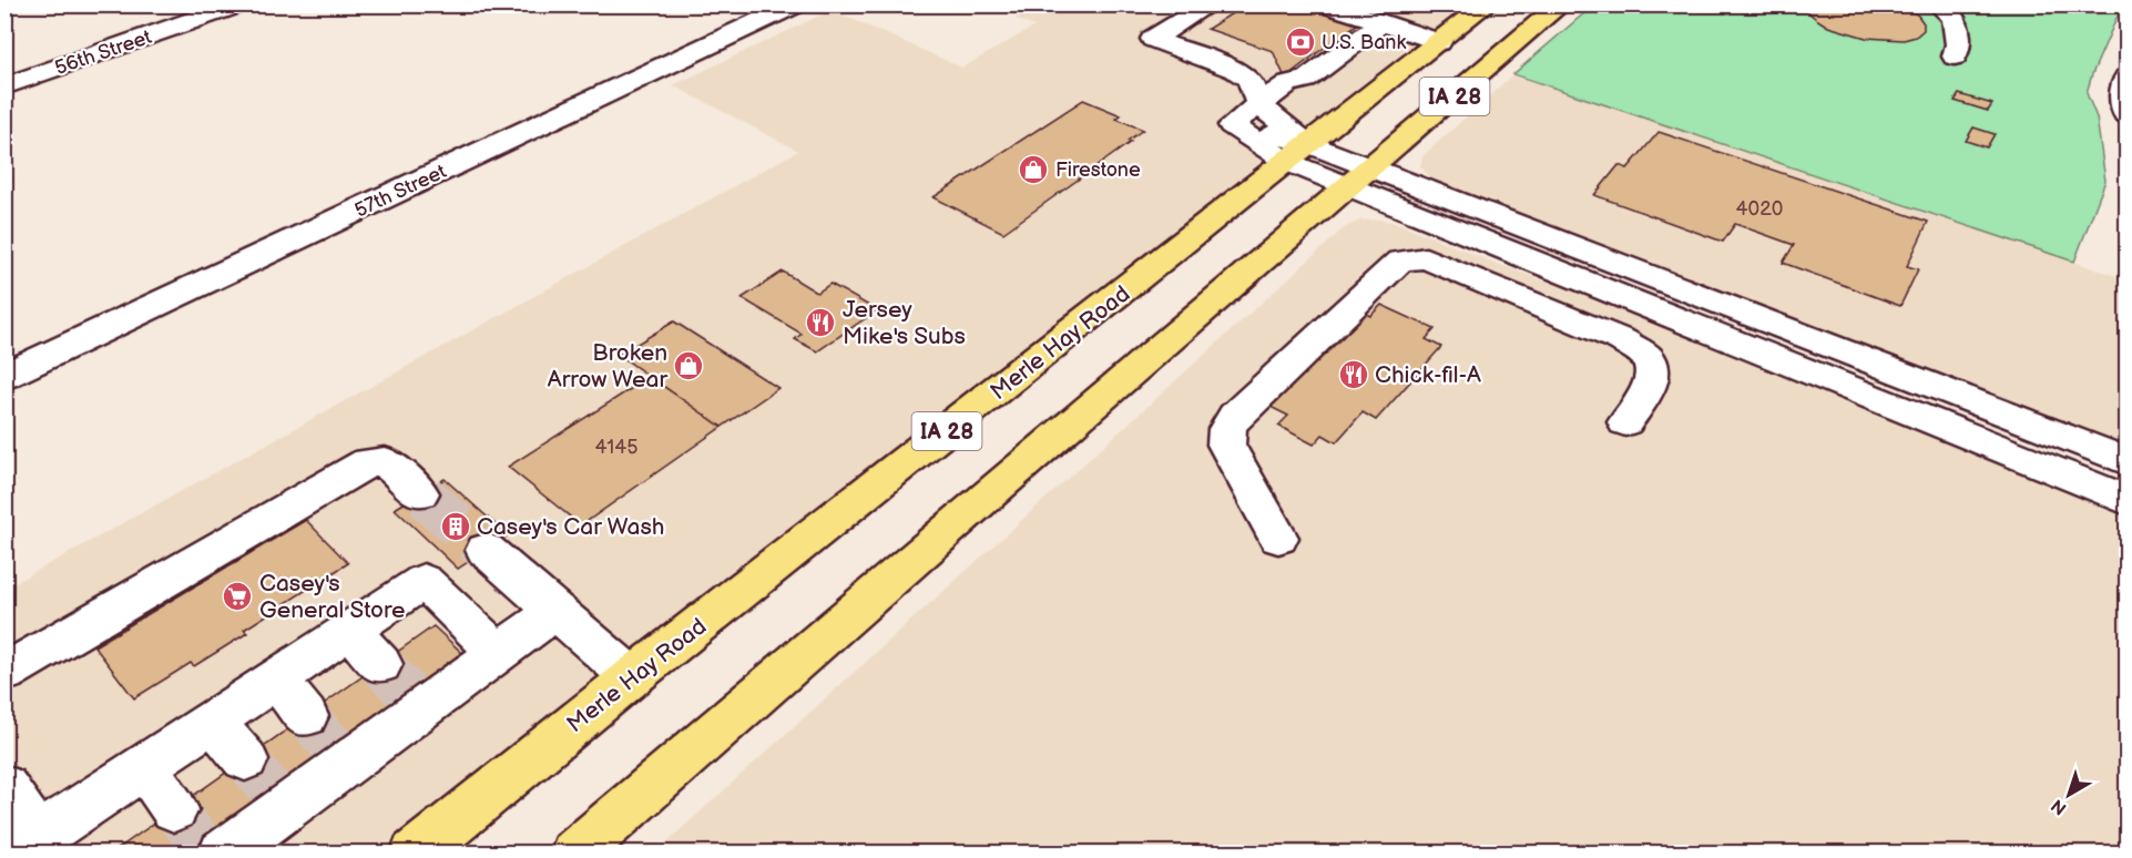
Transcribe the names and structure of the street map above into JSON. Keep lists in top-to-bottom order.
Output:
{
  "streets": {
    "main road": ["IA 28", "Merle Hay Road"],
    "street": ["56th Street", "57th Street"]
  },
  "places": {
    "bank": ["U.S. Bank"],
    "shop": ["Firestone", "Broken Arrow Wear"],
    "restaurant": ["Jersey Mike's Subs", "Chick-fil-A"],
    "building": ["Casey's Car Wash"],
    "supermarket": ["Casey's General Store"]
  },
  "house_numbers": ["4020", "4145"],
  "north": "bottom left"
}
